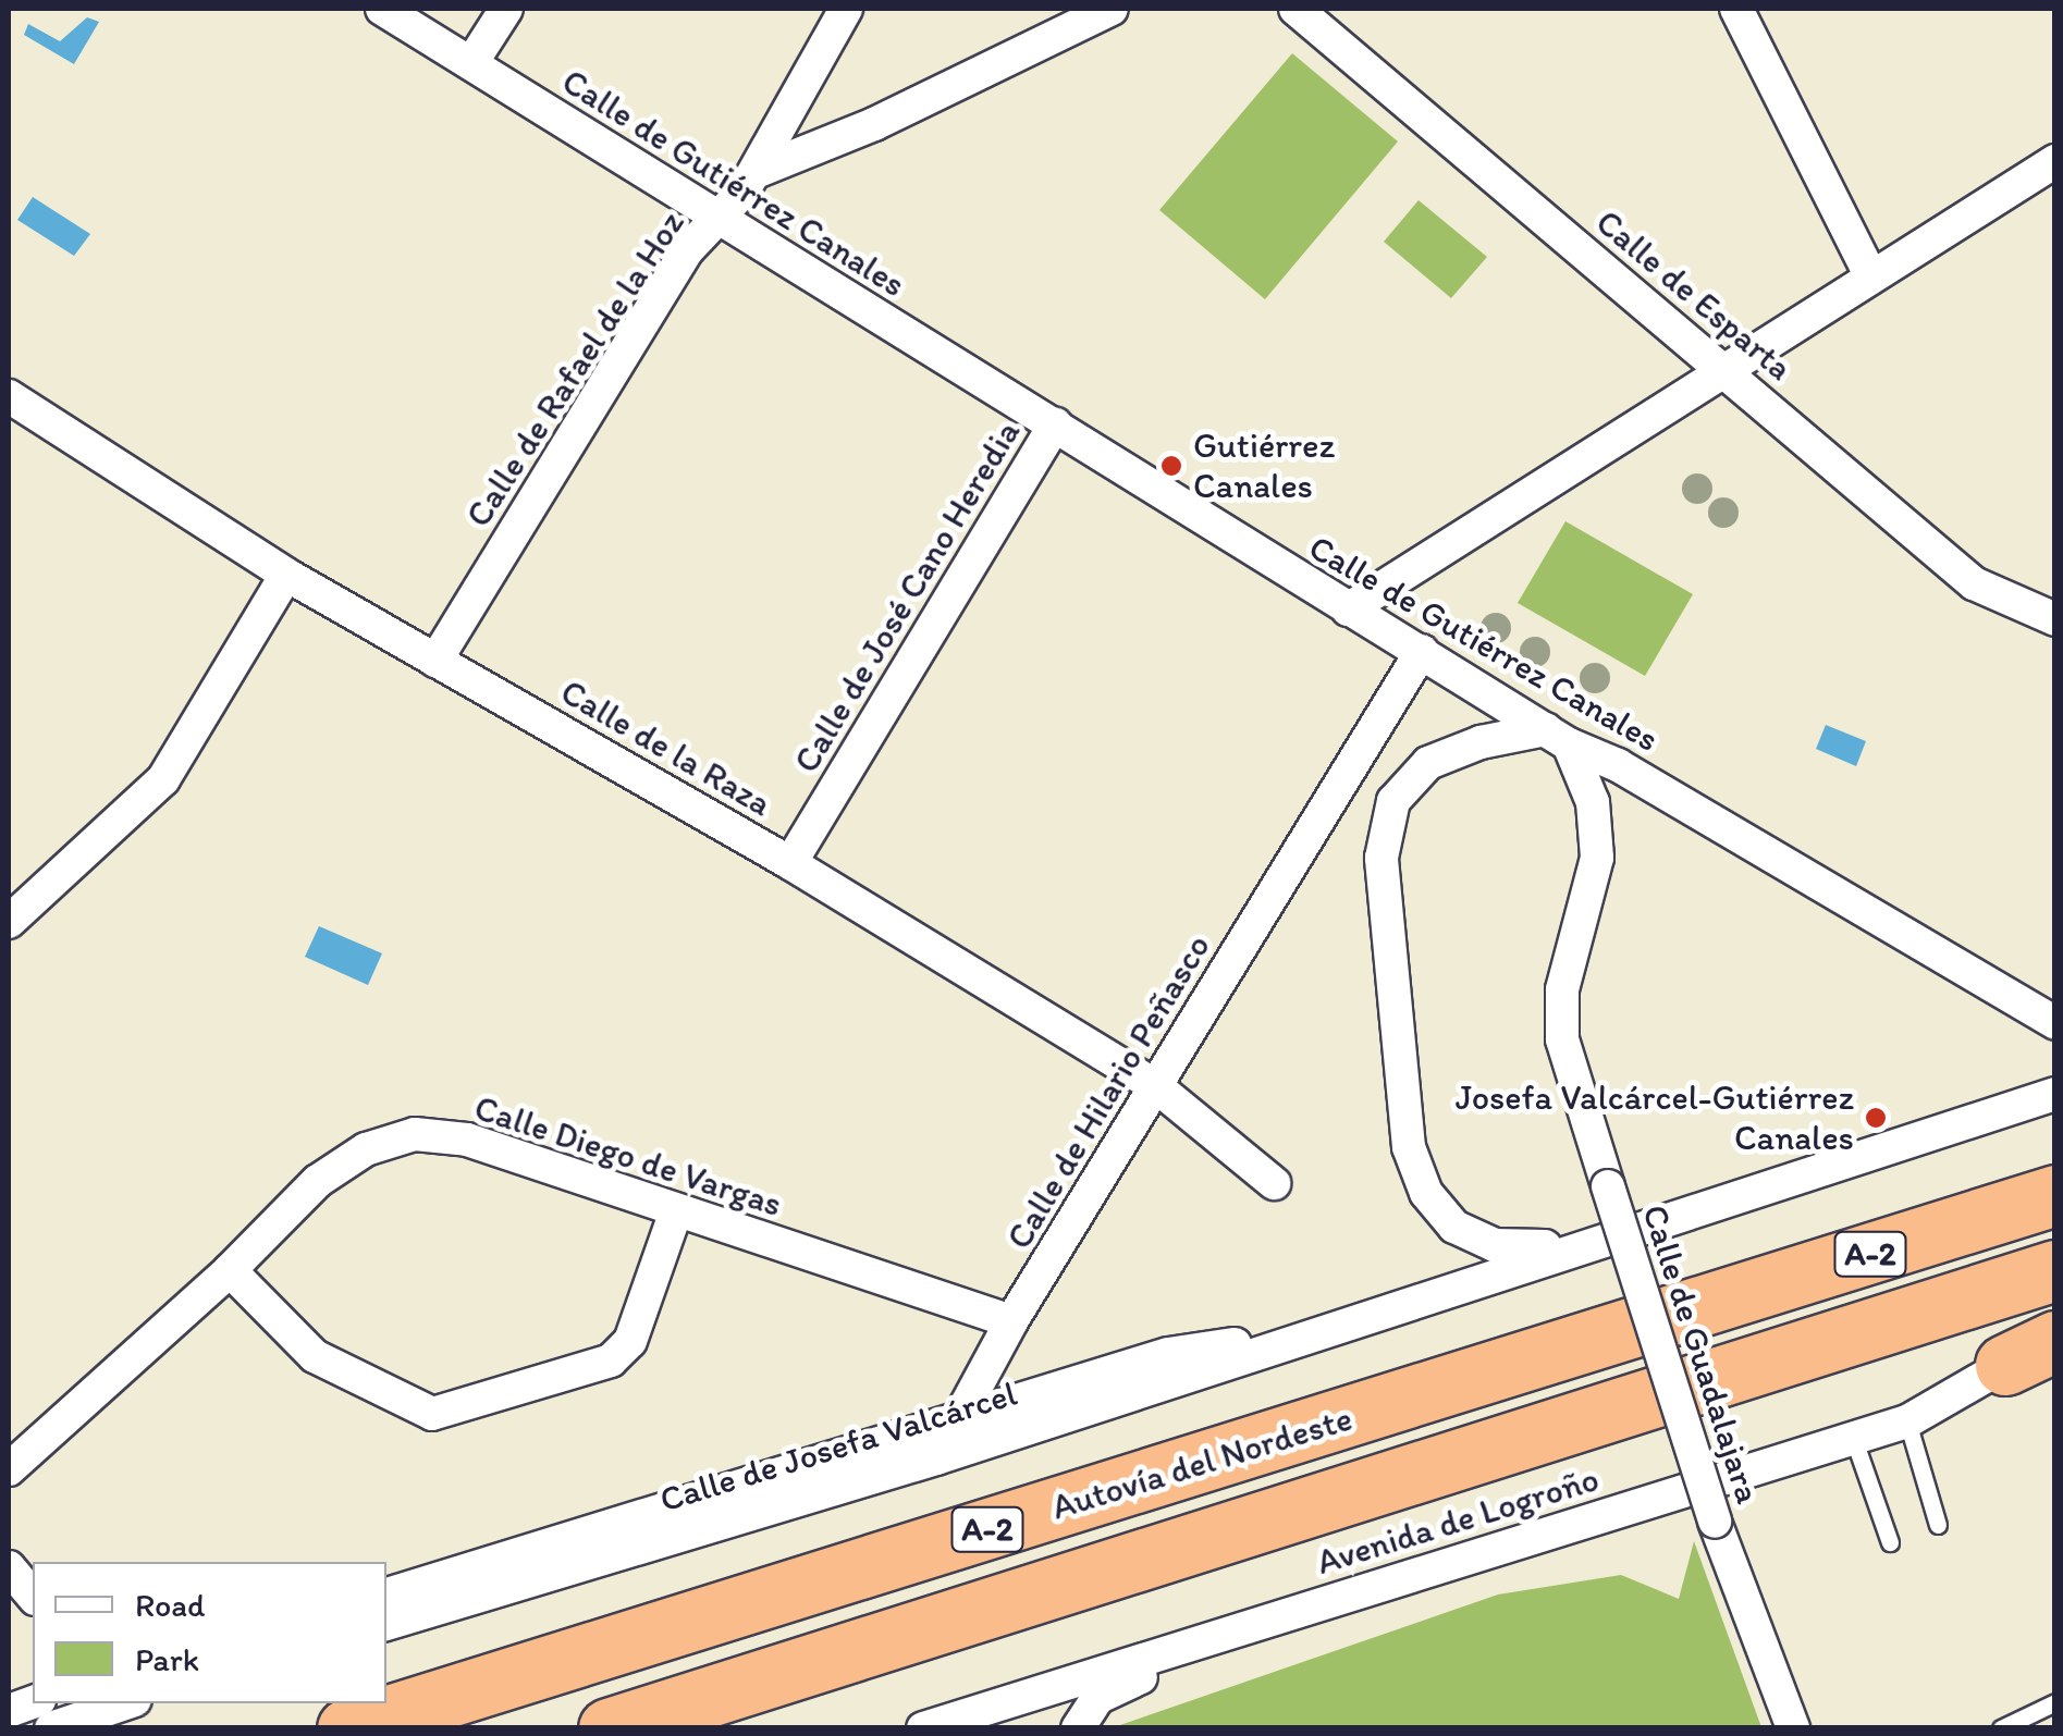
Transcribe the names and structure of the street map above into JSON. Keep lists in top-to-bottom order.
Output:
{
  "streets": {
    "highway": ["A-2", "Autovía del Nordeste"],
    "street": [
      "Calle de Gutiérrez Canales",
      "Calle de Esparta",
      "Calle de Rafael de la Hoz",
      "Calle de José Cano Heredia",
      "Calle de la Raza",
      "Calle de Hilario Peñasco",
      "Calle Diego de Vargas",
      "Calle de Guadalajara",
      "Calle de Josefa Valcárcel",
      "Avenida de Logroño"
    ]
  },
  "crossings": [
    ["Calle de Gutiérrez Canales", "Calle de Rafael de la Hoz"],
    ["Calle de Gutiérrez Canales", "Calle de José Cano Heredia"],
    ["Calle de Gutiérrez Canales", "Calle de Hilario Peñasco"],
    ["Calle de Gutiérrez Canales", "Calle de Guadalajara"],
    ["Calle de Rafael de la Hoz", "Calle de la Raza"],
    ["Calle de José Cano Heredia", "Calle de la Raza"],
    ["Calle de la Raza", "Calle de Hilario Peñasco"],
    ["Calle de Hilario Peñasco", "Calle Diego de Vargas"],
    ["Calle de Hilario Peñasco", "Calle de Josefa Valcárcel"]
  ],
  "places": ["Gutiérrez Canales", "Josefa Valcárcel-Gutiérrez Canales"],
  "legend": ["Road", "Park"]
}
